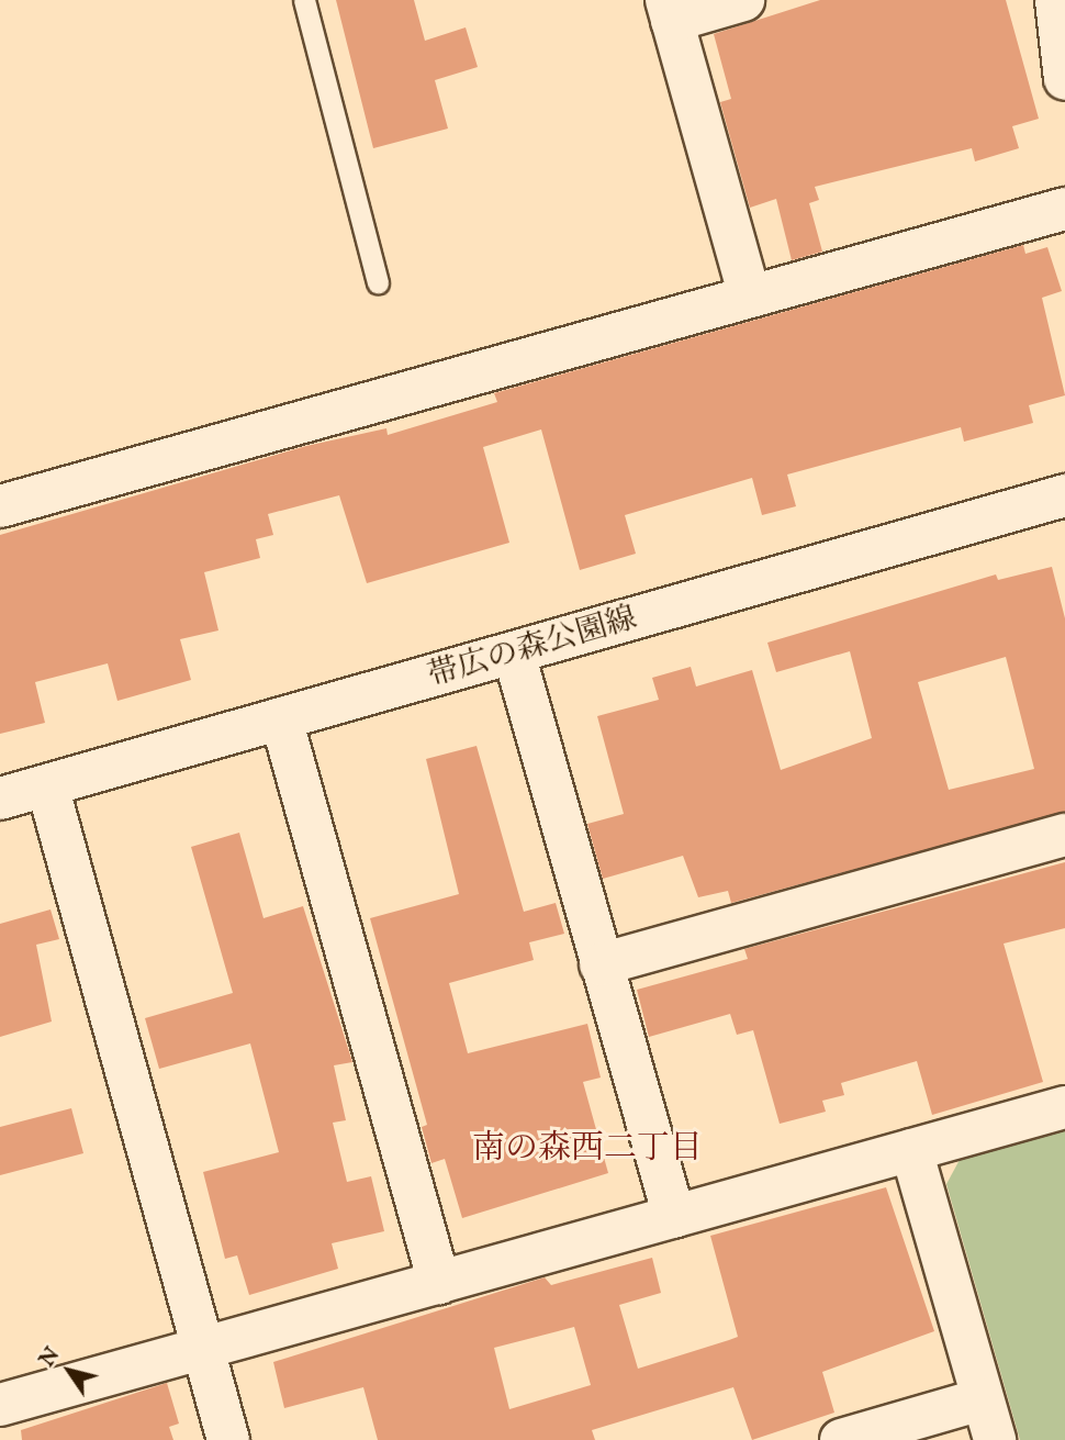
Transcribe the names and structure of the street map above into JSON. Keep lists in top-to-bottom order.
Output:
{
  "streets": {
    "street": ["帯広の森公園線"]
  },
  "districts": ["南の森西二丁目"],
  "north": "top left"
}
